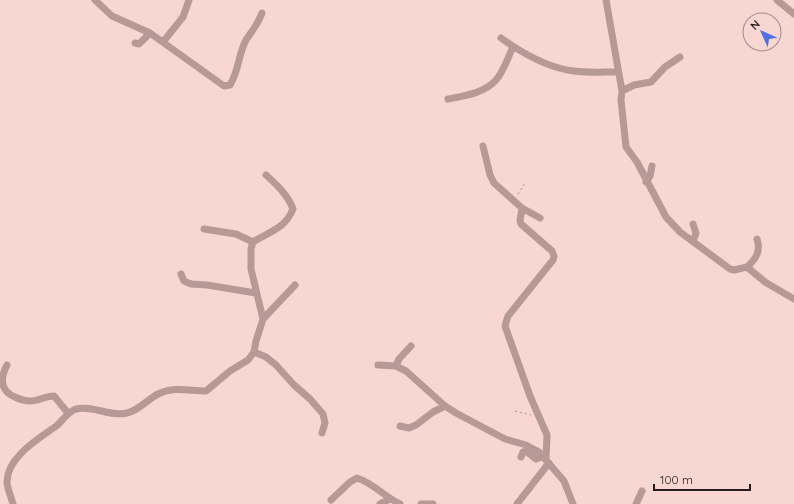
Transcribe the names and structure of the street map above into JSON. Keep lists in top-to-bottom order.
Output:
{
  "scale_bar": "100 m",
  "north": "top left"
}
